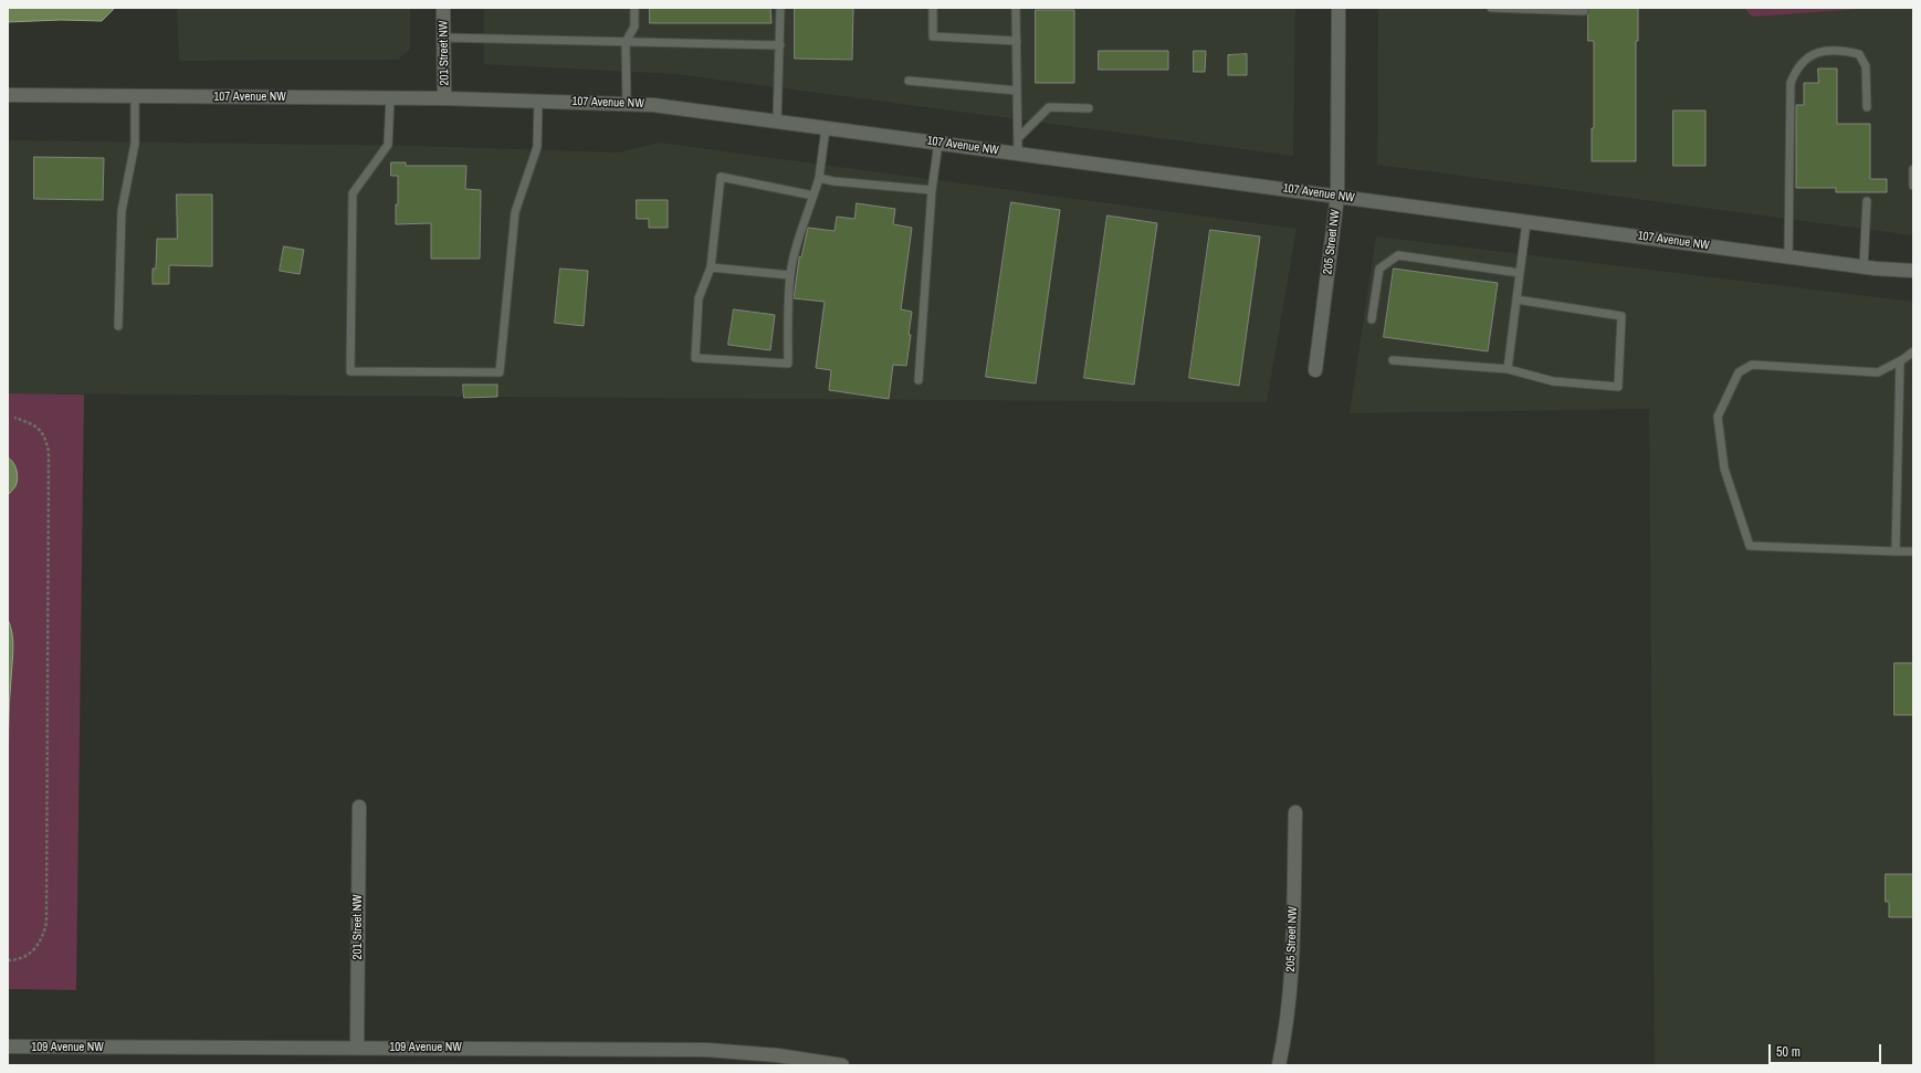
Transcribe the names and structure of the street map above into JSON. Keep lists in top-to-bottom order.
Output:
{
  "streets": {
    "street": [
      "201 Street NW",
      "107 Avenue NW",
      "205 Street NW",
      "109 Avenue NW"
    ]
  },
  "crossings": [
    ["201 Street NW", "107 Avenue NW"],
    ["201 Street NW", "109 Avenue NW"],
    ["107 Avenue NW", "205 Street NW"]
  ],
  "scale_bar": "50 m"
}
